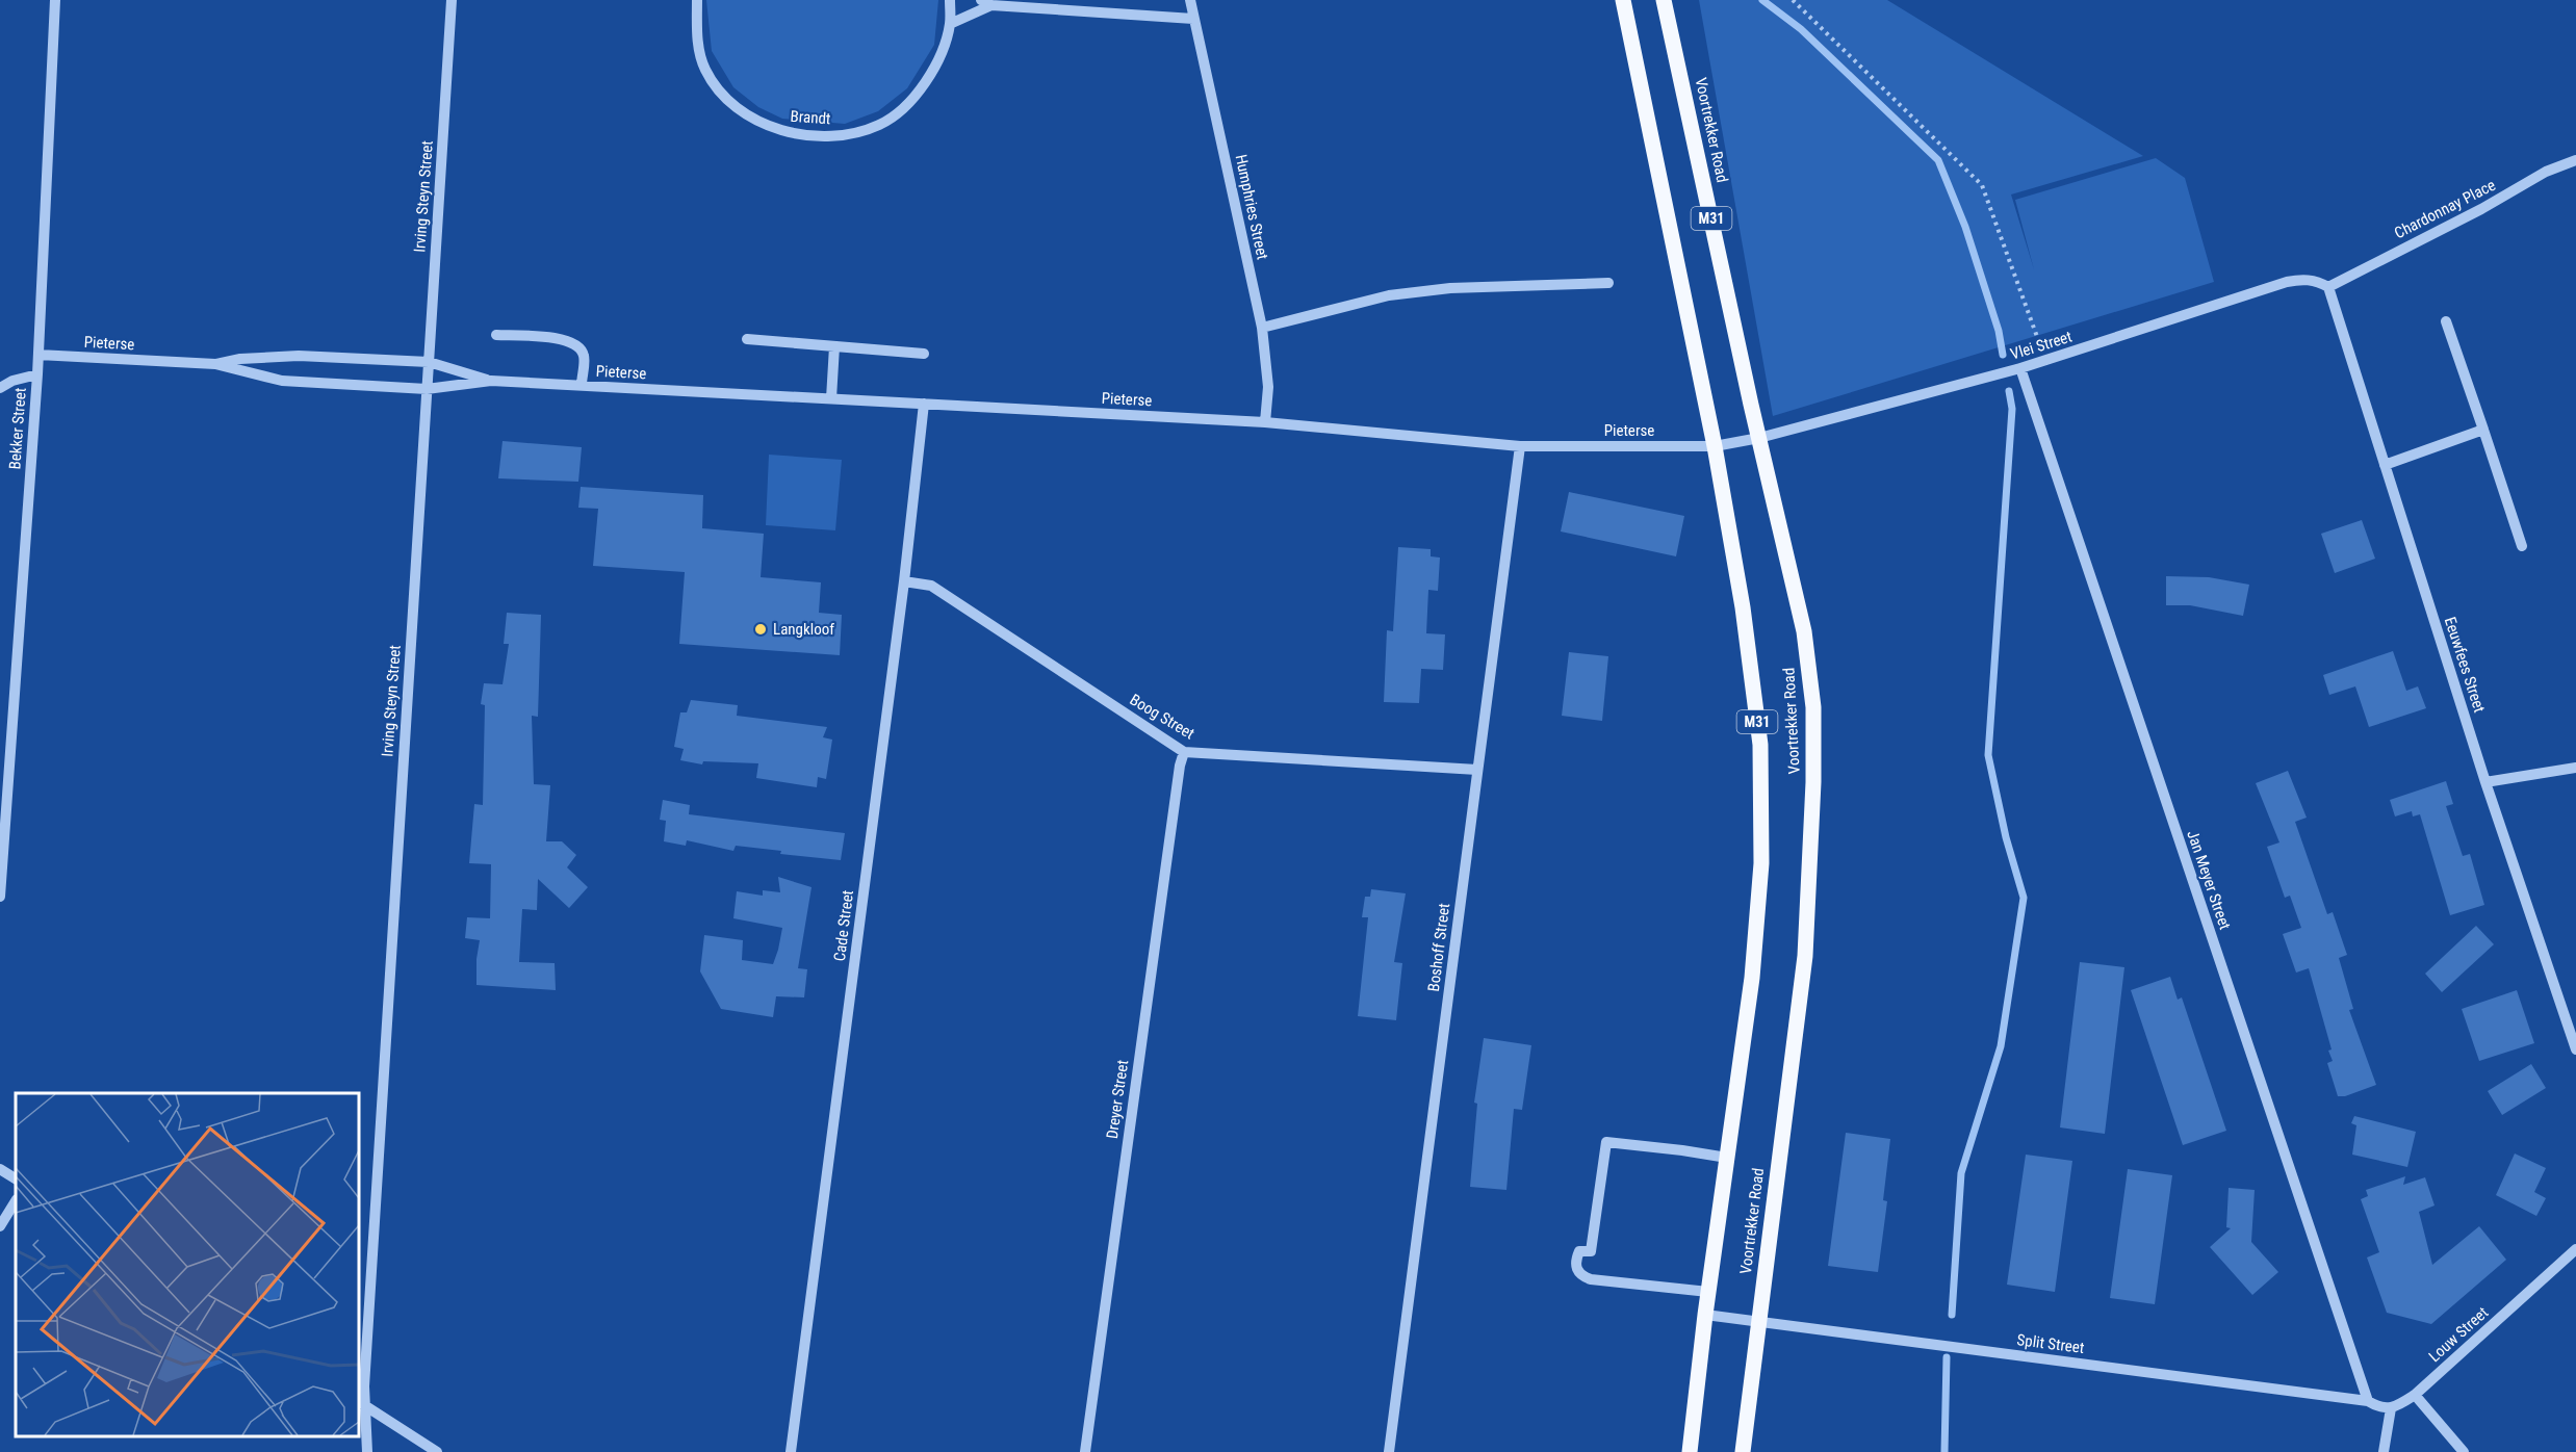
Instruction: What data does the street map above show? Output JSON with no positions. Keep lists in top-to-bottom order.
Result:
{
  "streets": {
    "main road": ["Voortrekker Road", "M31"],
    "street": [
      "Brandt",
      "Irving Steyn Street",
      "Humphries Street",
      "Chardonnay Place",
      "Pieterse",
      "Vlei Street",
      "Bekker Street",
      "Eeuwfees Street",
      "Boog Street",
      "Jan Meyer Street",
      "Cade Street",
      "Boshoff Street",
      "Dreyer Street",
      "Louw Street",
      "Split Street"
    ]
  },
  "crossings": [
    ["Voortrekker Road", "Pieterse"],
    ["Voortrekker Road", "Vlei Street"],
    ["Voortrekker Road", "Split Street"],
    ["Irving Steyn Street", "Pieterse"],
    ["Humphries Street", "Pieterse"],
    ["Chardonnay Place", "Vlei Street"],
    ["Chardonnay Place", "Eeuwfees Street"],
    ["Pieterse", "Vlei Street"],
    ["Pieterse", "Bekker Street"],
    ["Pieterse", "Cade Street"],
    ["Pieterse", "Boshoff Street"],
    ["Vlei Street", "Eeuwfees Street"],
    ["Vlei Street", "Jan Meyer Street"],
    ["Boog Street", "Cade Street"],
    ["Boog Street", "Boshoff Street"],
    ["Boog Street", "Dreyer Street"],
    ["Jan Meyer Street", "Split Street"],
    ["Louw Street", "Split Street"]
  ],
  "places": ["Langkloof"]
}
